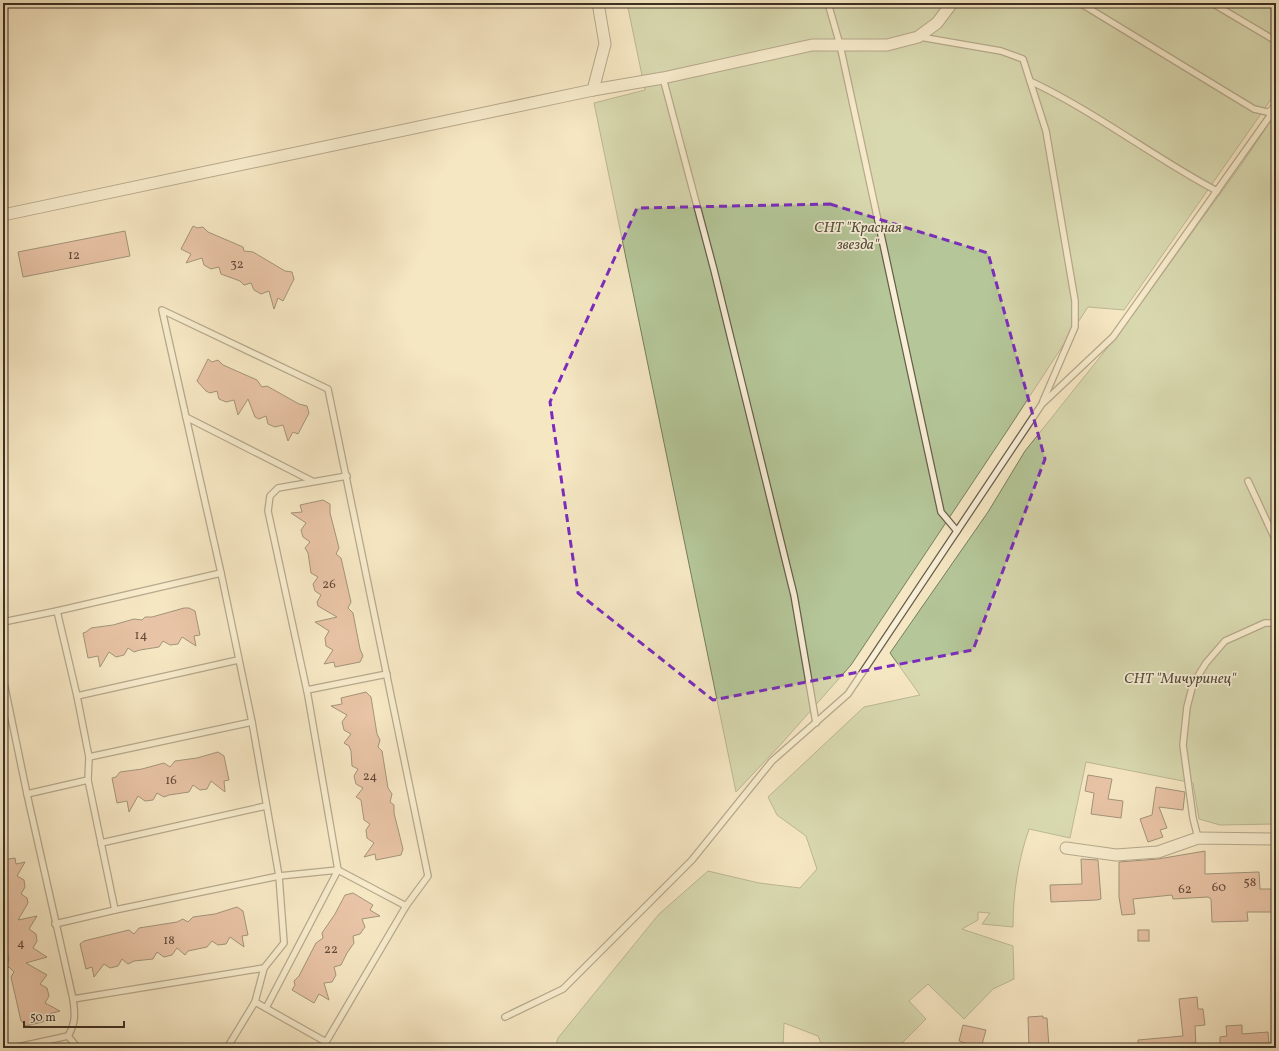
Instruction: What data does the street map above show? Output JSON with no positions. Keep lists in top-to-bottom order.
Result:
{
  "parks": ["СНТ \"Красная звезда\"", "СНТ \"Мичуринец\""],
  "house_numbers": [
    "12",
    "32",
    "26",
    "14",
    "24",
    "16",
    "58",
    "60",
    "62",
    "18",
    "4",
    "22"
  ],
  "scale_bar": "50 m"
}
